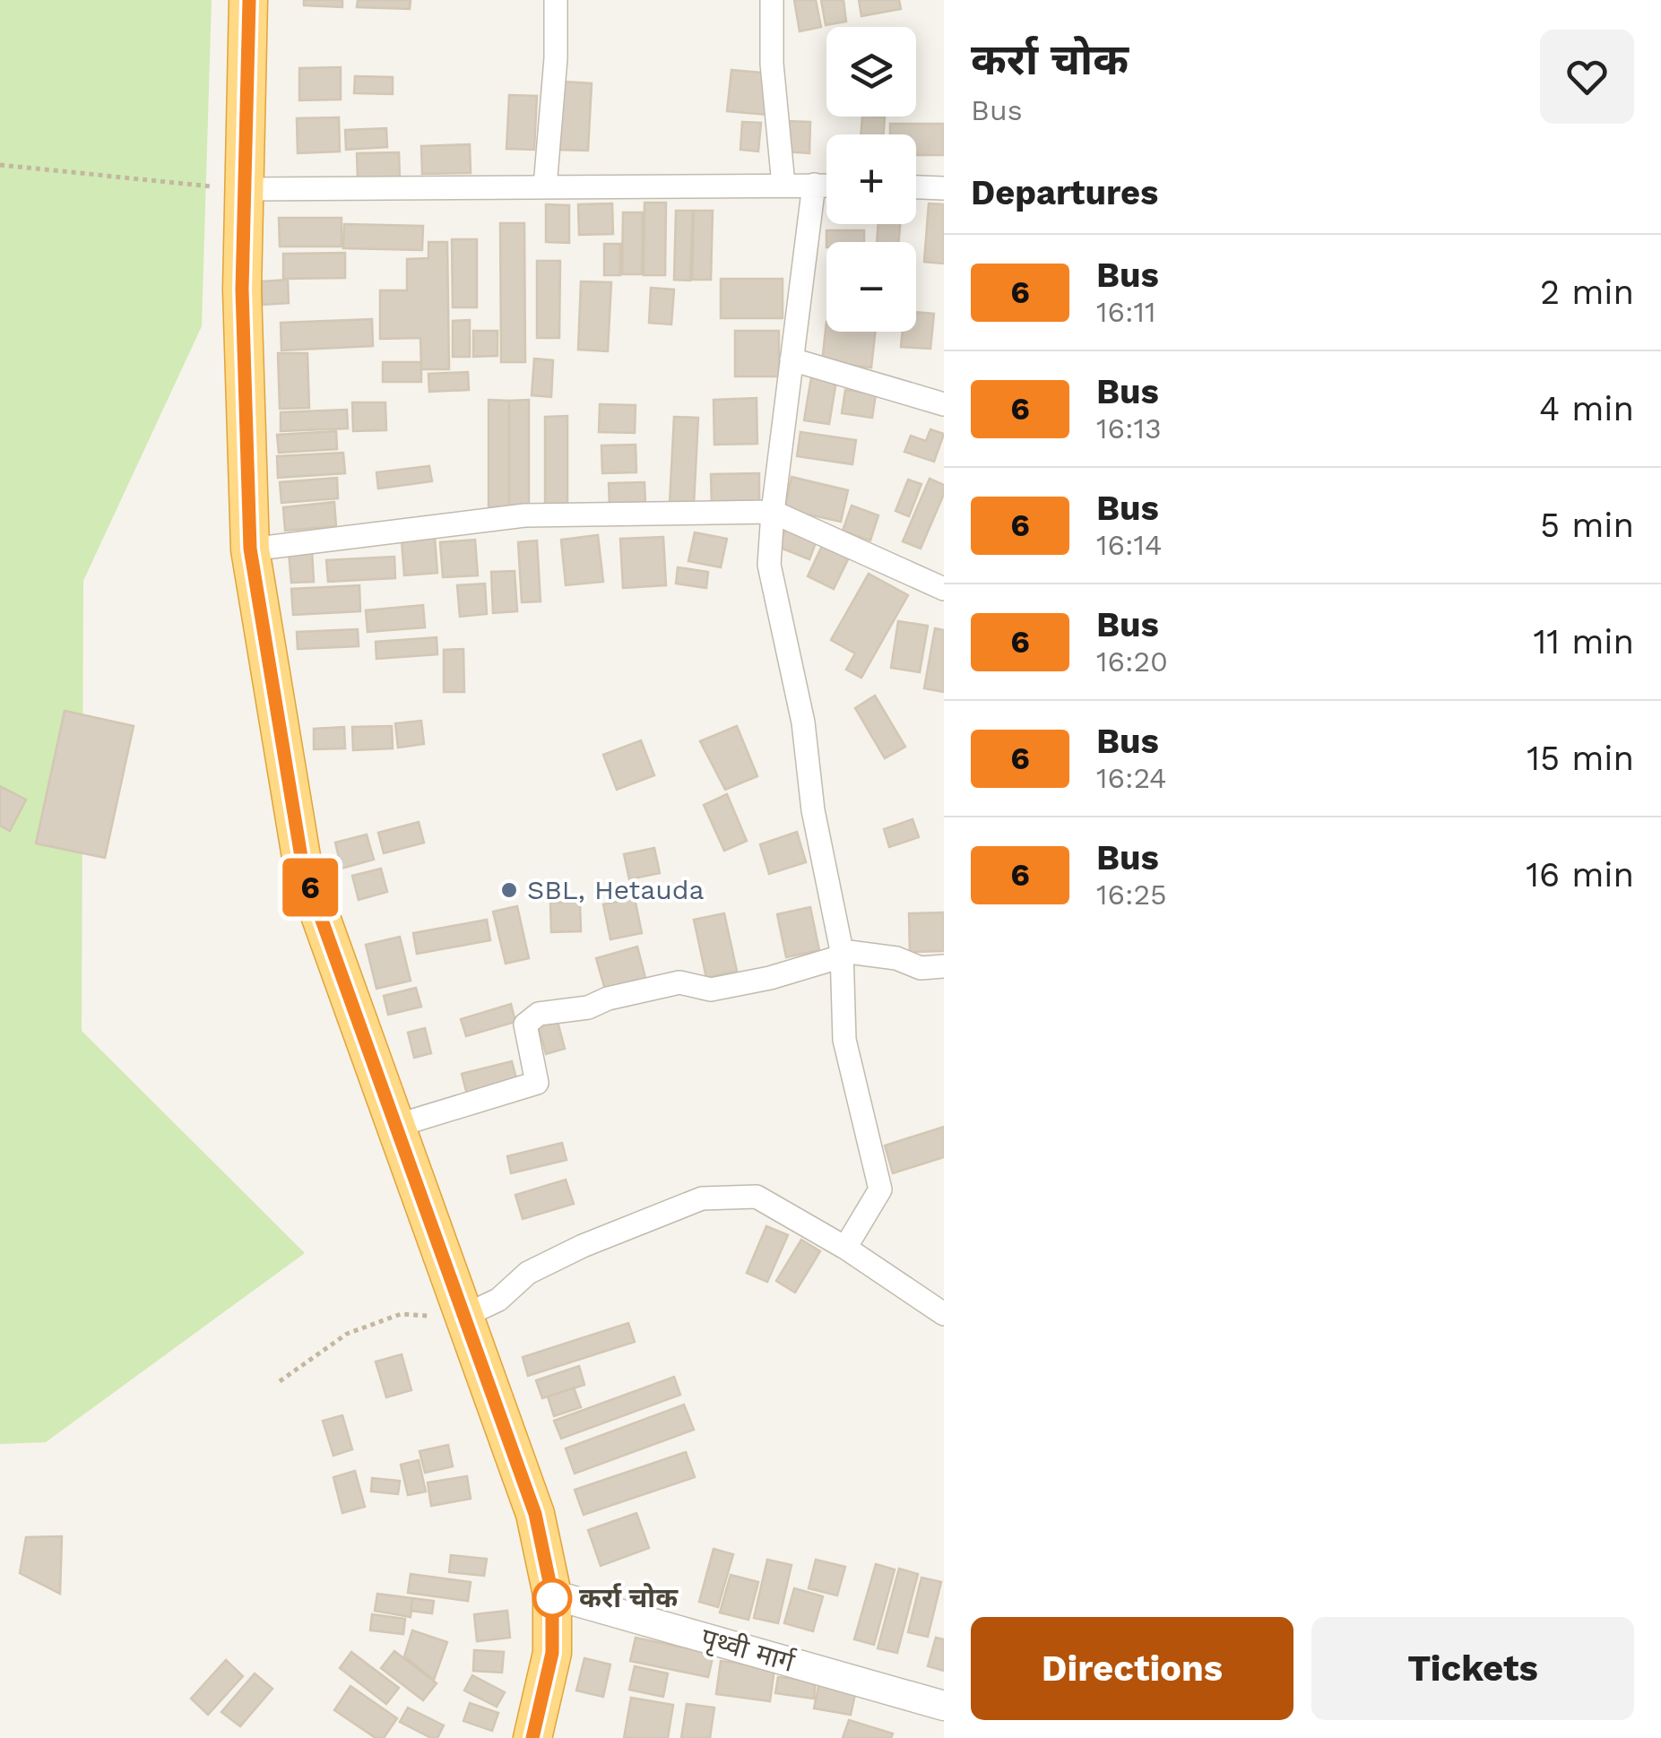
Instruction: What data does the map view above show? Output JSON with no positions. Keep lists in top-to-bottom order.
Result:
{
  "streets": {
    "street": ["पृथ्वी मार्ग"]
  },
  "places": ["SBL, Hetauda", "कर्रा चोक"],
  "lines": ["bus line 6"],
  "page": {
    "on_map": "6",
    "heading": [
      ["कर्रा चोक", "Bus"],
      "Departures"
    ],
    "map_buttons": ["+", "−"],
    "list": [
      {
        "mark": "6",
        "name": "Bus",
        "note": "16:11",
        "value": "2 min"
      },
      {
        "mark": "6",
        "name": "Bus",
        "note": "16:13",
        "value": "4 min"
      },
      {
        "mark": "6",
        "name": "Bus",
        "note": "16:14",
        "value": "5 min"
      },
      {
        "mark": "6",
        "name": "Bus",
        "note": "16:20",
        "value": "11 min"
      },
      {
        "mark": "6",
        "name": "Bus",
        "note": "16:24",
        "value": "15 min"
      },
      {
        "mark": "6",
        "name": "Bus",
        "note": "16:25",
        "value": "16 min"
      }
    ],
    "buttons": ["Directions", "Tickets"]
  }
}
